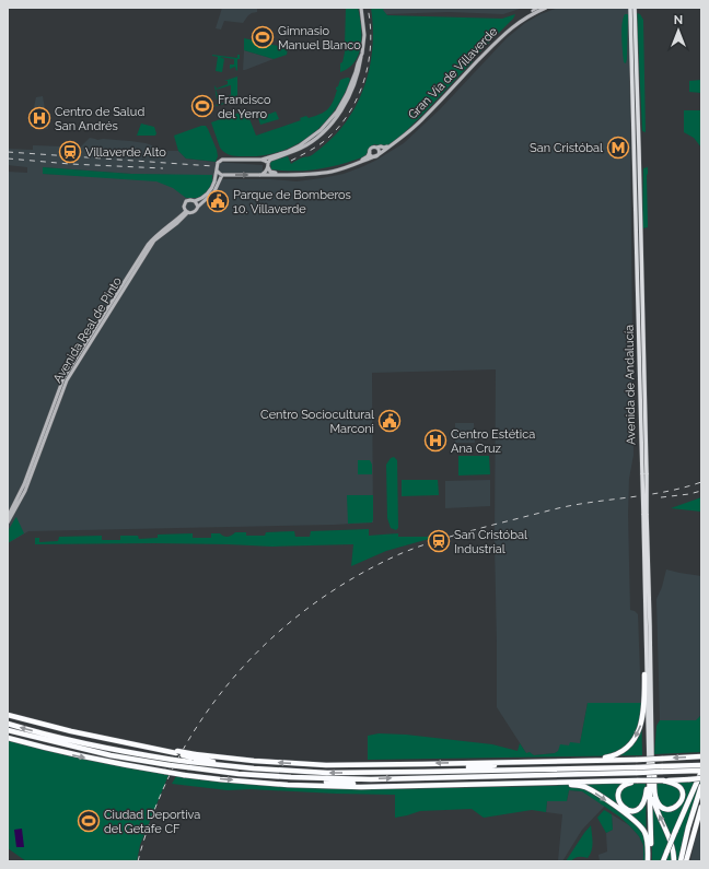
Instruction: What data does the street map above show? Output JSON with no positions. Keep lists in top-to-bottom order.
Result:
{
  "streets": {
    "main road": ["Gran Vía de Villaverde", "Avenida Real de Pinto", "Avenida de Andalucía"]
  },
  "places": {
    "sports": ["Gimnasio Manuel Blanco", "Francisco del Yerro", "Ciudad Deportiva del Getafe CF"],
    "hospital": ["Centro de Salud San Andrés", "Centro Estética Ana Cruz"],
    "metro station": ["San Cristóbal"],
    "station": ["Villaverde Alto", "San Cristóbal Industrial"],
    "public building": ["Parque de Bomberos 10. Villaverde", "Centro Sociocultural Marconi"]
  },
  "north": "top"
}
